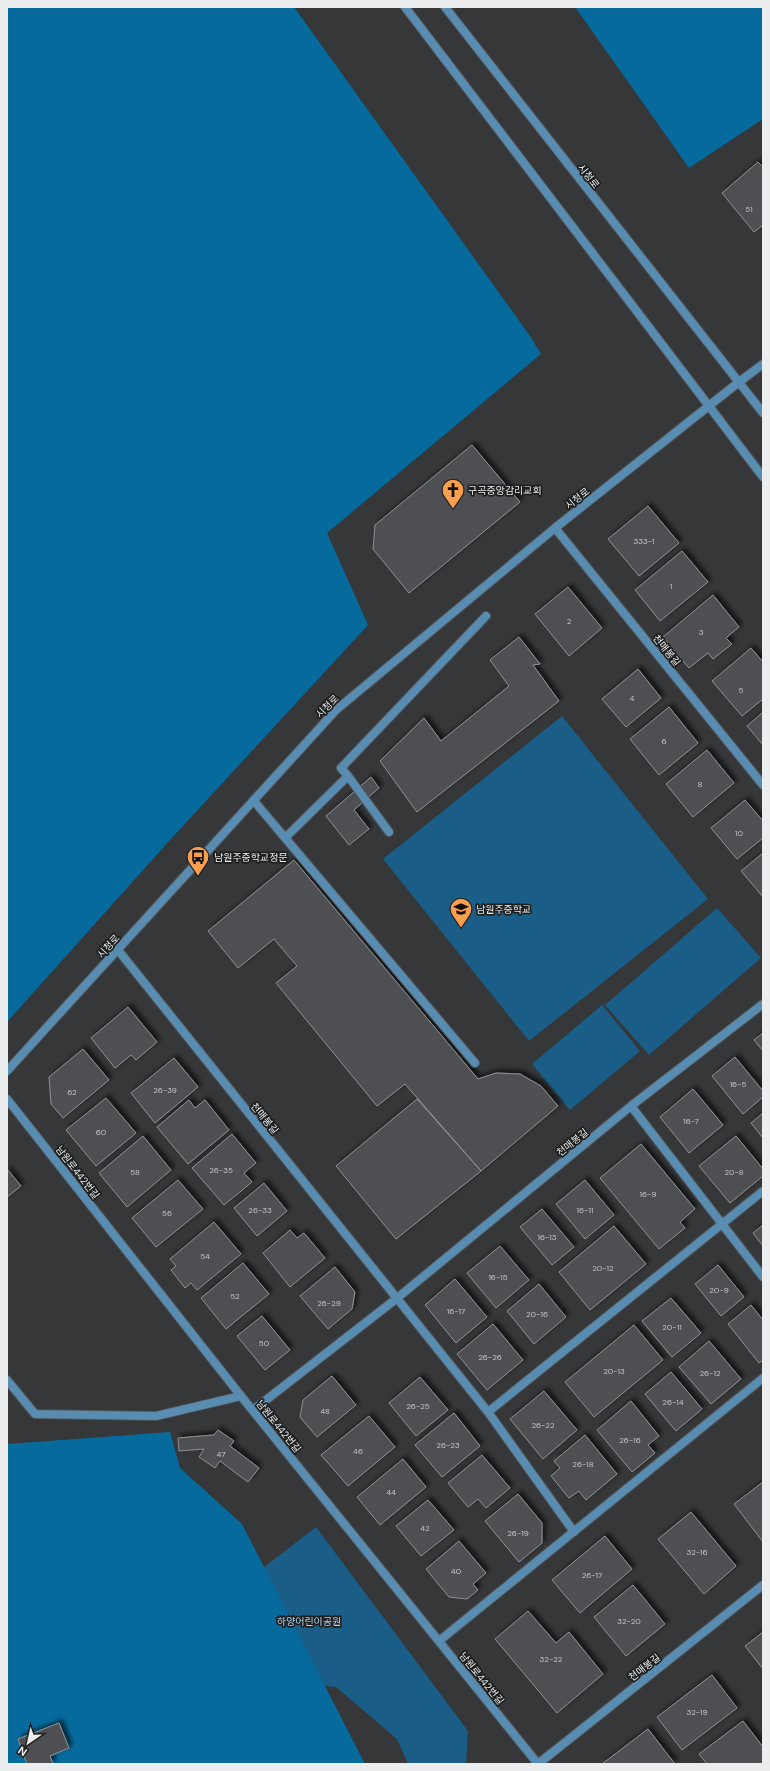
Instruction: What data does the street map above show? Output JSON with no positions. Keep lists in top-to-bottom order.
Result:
{
  "streets": {
    "street": ["시청로", "천매봉길", "남원로442번길"]
  },
  "crossings": [
    ["시청로", "천매봉길"],
    ["천매봉길", "남원로442번길"]
  ],
  "parks": ["하양어린이공원"],
  "places": {
    "church": ["구곡중앙감리교회"],
    "bus stop": ["남원주중학교정문"],
    "school or university": ["남원주중학교"]
  },
  "house_numbers": [
    "51",
    "333-1",
    "1",
    "2",
    "3",
    "5",
    "4",
    "6",
    "8",
    "10",
    "16-5",
    "26-39",
    "62",
    "16-7",
    "60",
    "26-35",
    "58",
    "20-8",
    "16-9",
    "26-33",
    "16-11",
    "56",
    "16-13",
    "54",
    "20-12",
    "16-15",
    "20-9",
    "52",
    "26-29",
    "16-17",
    "20-16",
    "20-11",
    "50",
    "26-26",
    "20-13",
    "26-12",
    "26-14",
    "26-25",
    "48",
    "26-22",
    "26-16",
    "26-23",
    "46",
    "47",
    "26-18",
    "44",
    "42",
    "26-19",
    "32-16",
    "40",
    "26-17",
    "32-20",
    "32-22",
    "32-19"
  ],
  "north": "bottom left"
}
